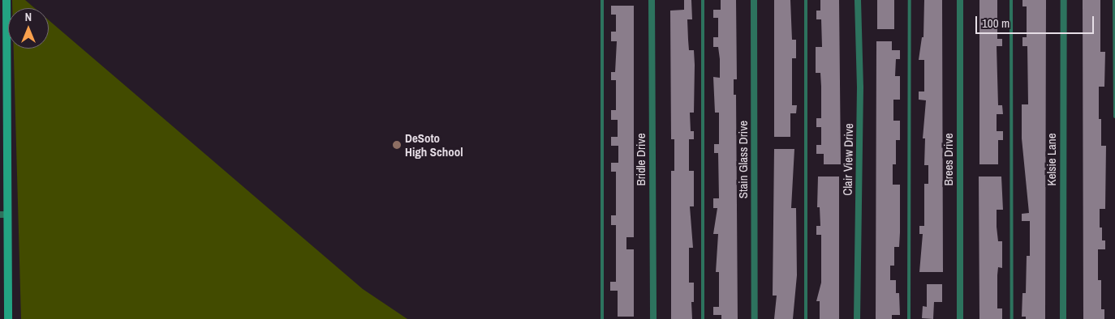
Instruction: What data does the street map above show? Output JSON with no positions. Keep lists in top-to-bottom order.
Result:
{
  "streets": {
    "street": [
      "Bridle Drive",
      "Stain Glass Drive",
      "Clair View Drive",
      "Brees Drive",
      "Kelsie Lane"
    ]
  },
  "places": ["DeSoto High School"],
  "scale_bar": "100 m",
  "north": "top"
}
